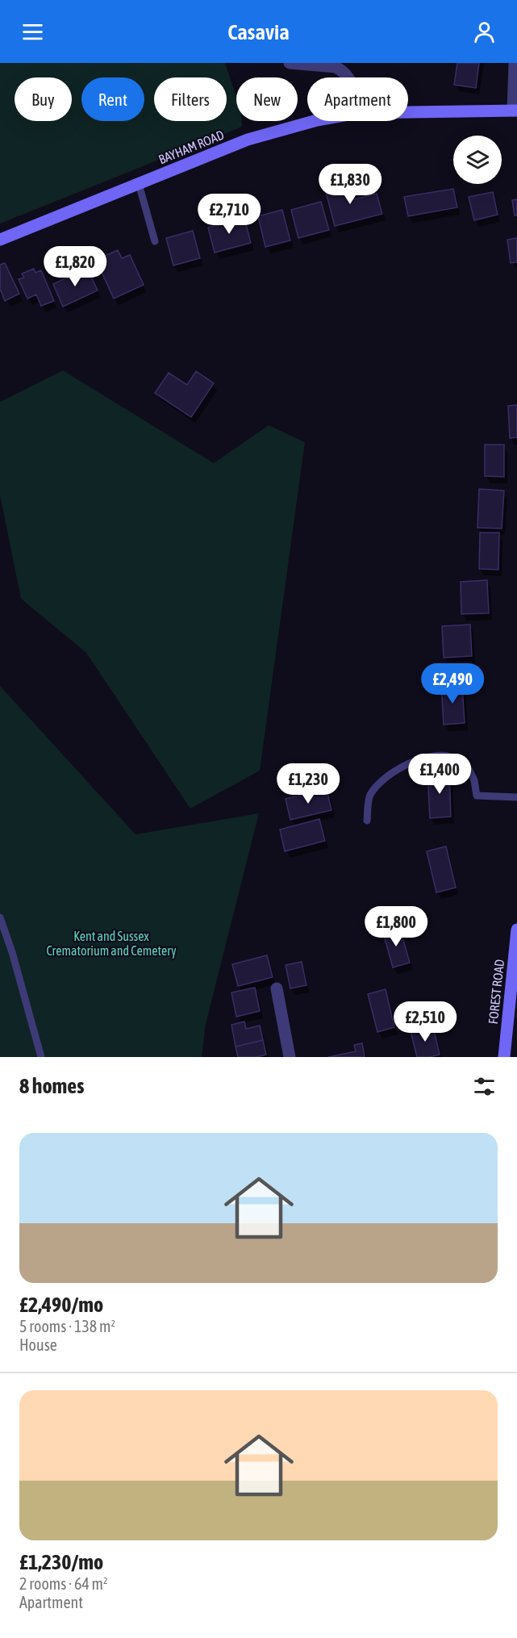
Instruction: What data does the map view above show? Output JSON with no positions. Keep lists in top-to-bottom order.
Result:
{
  "streets": {
    "main road": ["BAYHAM ROAD", "FOREST ROAD"]
  },
  "parks": ["Kent and Sussex Crematorium and Cemetery"],
  "page": {
    "header": "Casavia",
    "chip": [
      "Buy",
      "Rent",
      "Filters",
      "New",
      "Apartment"
    ],
    "price": [
      "£1,830",
      "£2,710",
      "£1,820",
      "£2,490",
      "£1,400",
      "£1,230",
      "£1,800",
      "£2,510"
    ],
    "heading": "8 homes",
    "list": [
      {
        "name": "£2,490/mo",
        "note": "5 rooms · 138 m² · House"
      },
      {
        "name": "£1,230/mo",
        "note": "2 rooms · 64 m² · Apartment"
      }
    ]
  }
}
